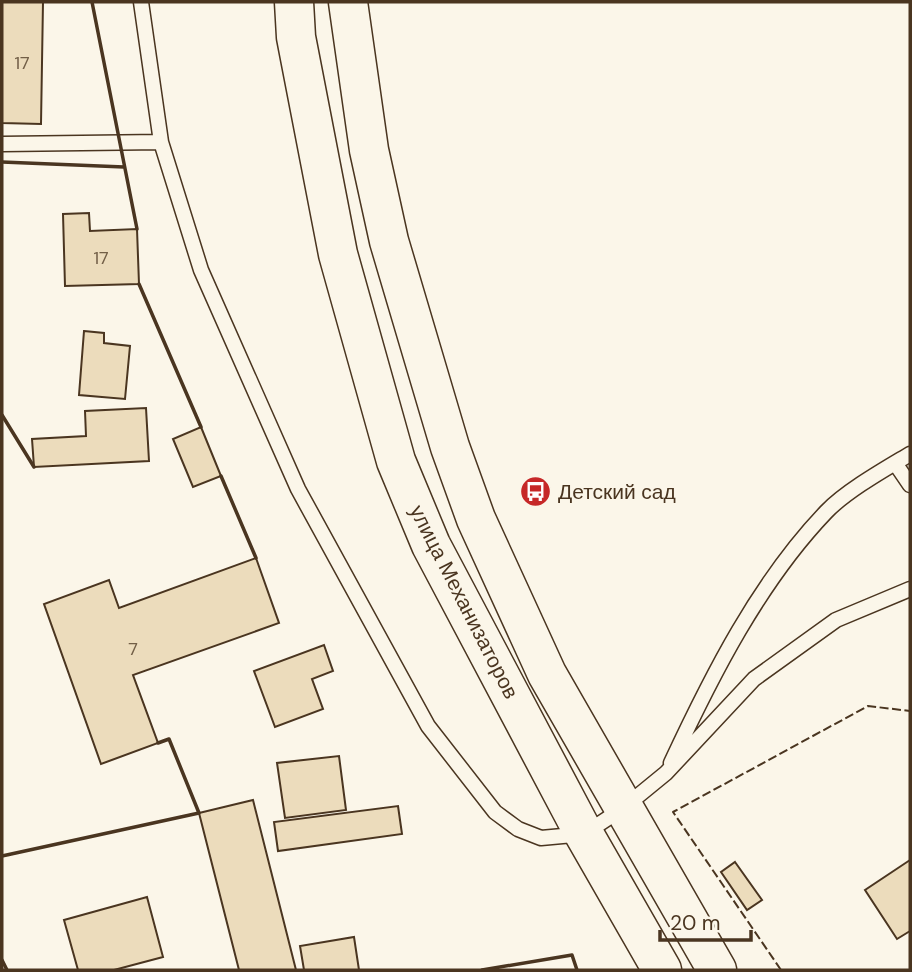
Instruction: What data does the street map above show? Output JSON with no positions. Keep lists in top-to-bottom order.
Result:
{
  "streets": {
    "main road": ["улица Механизаторов"]
  },
  "places": {
    "bus stop": ["Детский сад"]
  },
  "house_numbers": ["17", "17", "7"],
  "scale_bar": "20 m"
}
